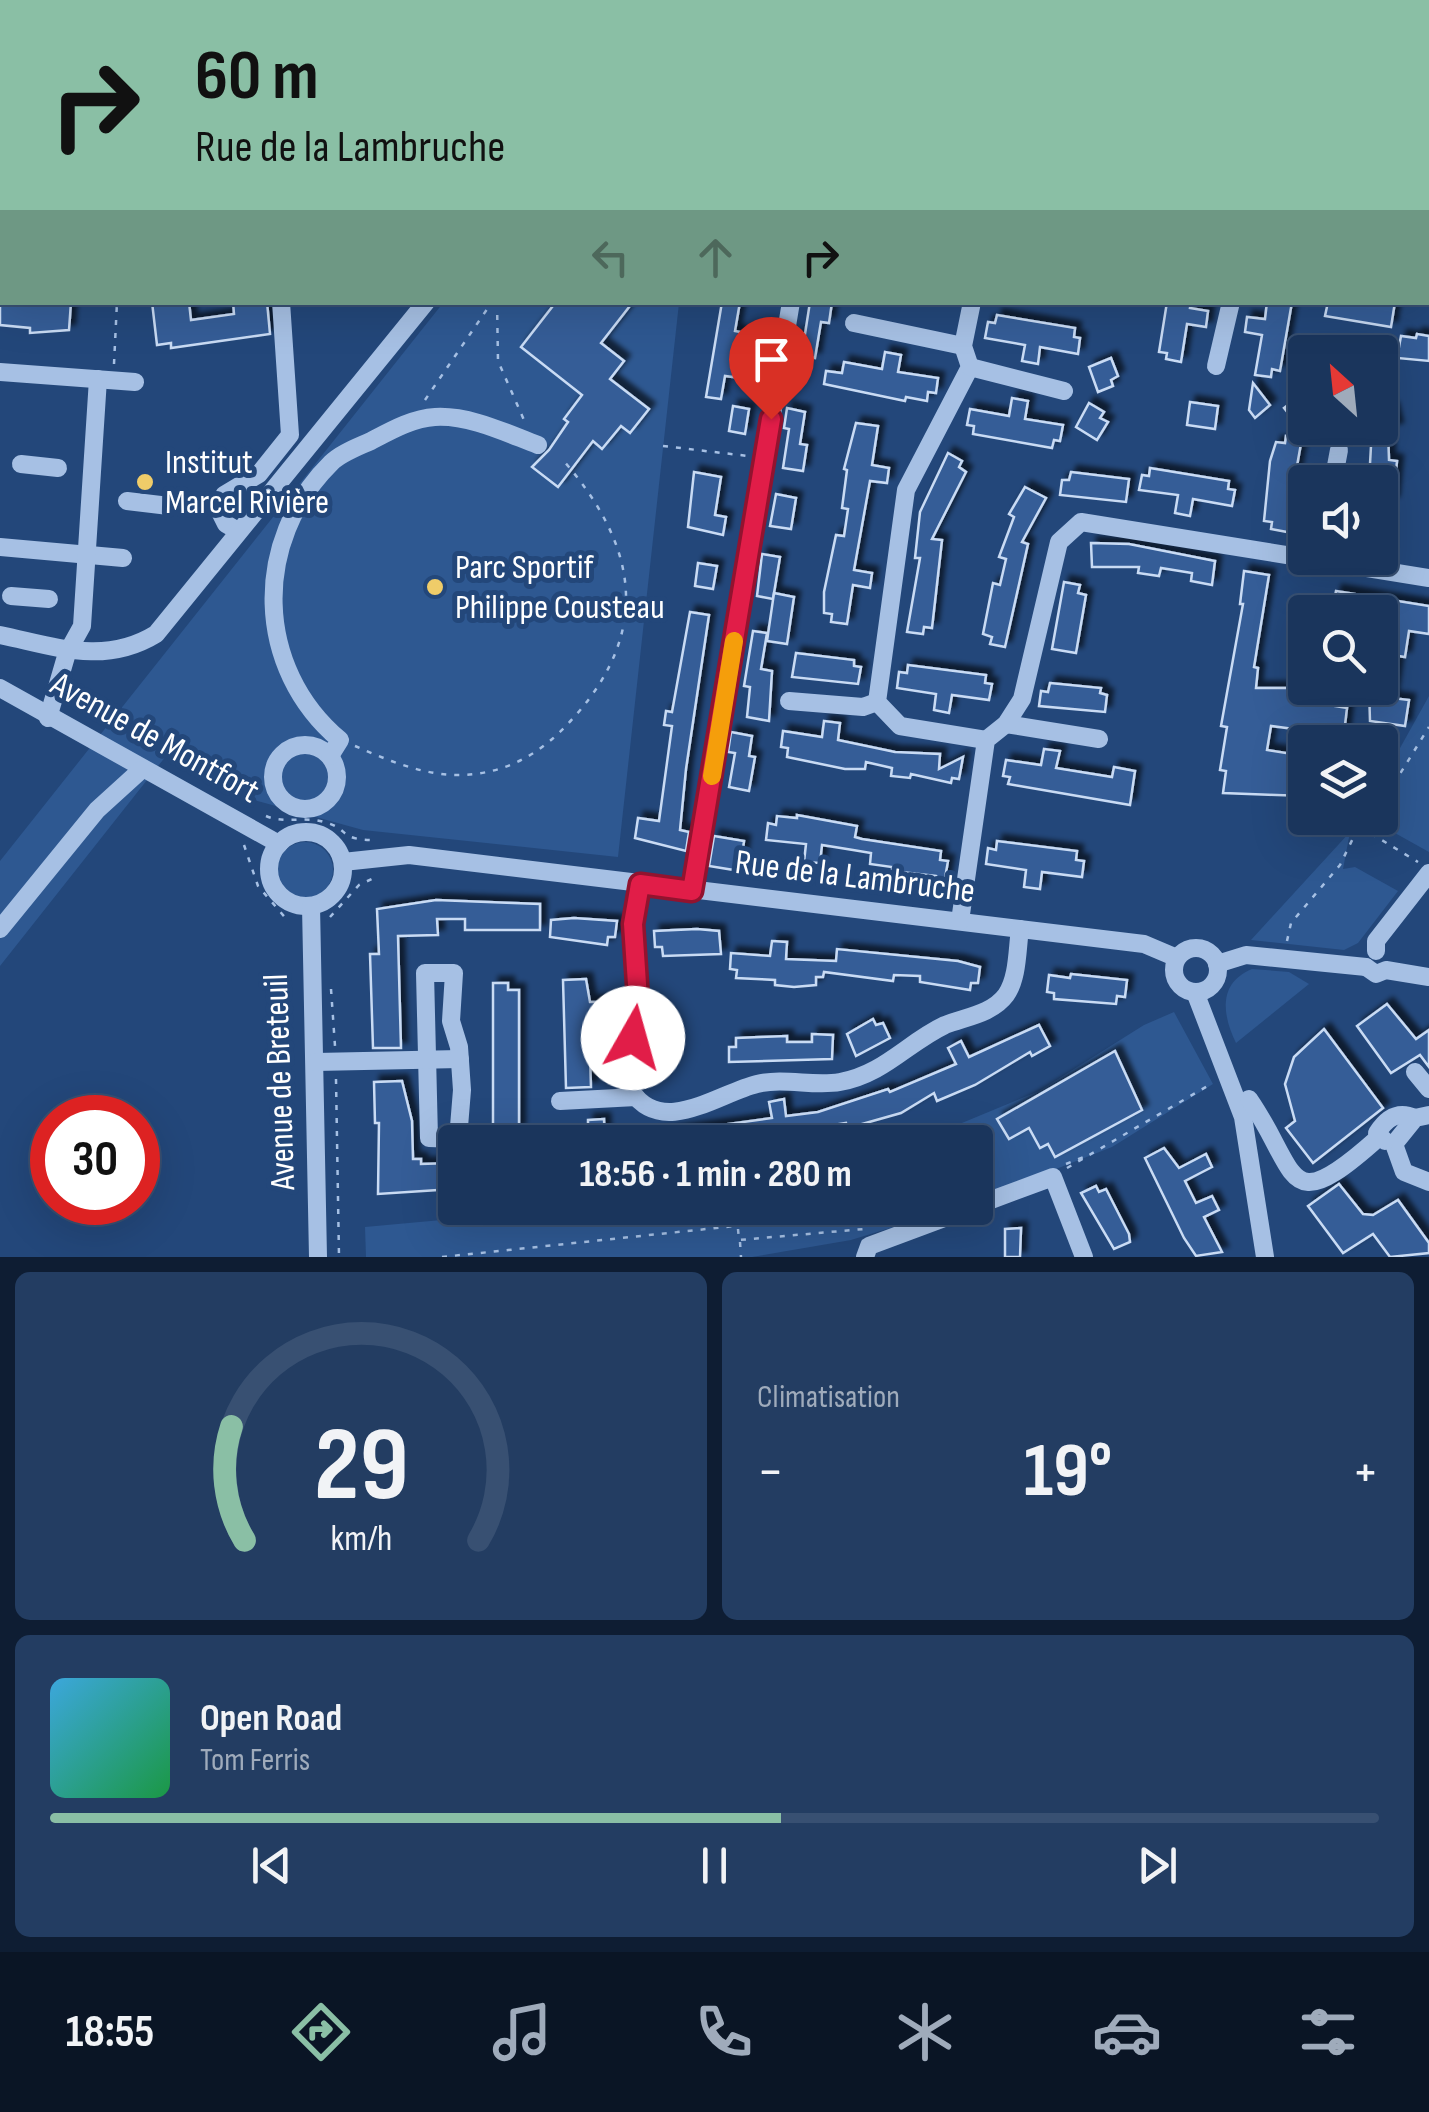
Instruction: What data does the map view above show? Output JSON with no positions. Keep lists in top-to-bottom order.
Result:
{
  "streets": {
    "street": ["Avenue de Montfort", "Rue de la Lambruche", "Avenue de Breteuil"]
  },
  "crossings": [
    ["Avenue de Montfort", "Rue de la Lambruche"],
    ["Avenue de Montfort", "Avenue de Breteuil"],
    ["Rue de la Lambruche", "Avenue de Breteuil"]
  ],
  "places": ["Institut Marcel Rivière", "Parc Sportif Philippe Cousteau"],
  "north": "top left",
  "page": {
    "turn": ["60 m", "Rue de la Lambruche"],
    "limit": "30",
    "trip": "18:56 · 1 min · 280 m",
    "tile": "Climatisation",
    "heat": ["−", "19°", "+"],
    "song": ["Open Road", "Tom Ferris"],
    "tabs": "18:55",
    "gauge": ["29", "km/h"]
  }
}
